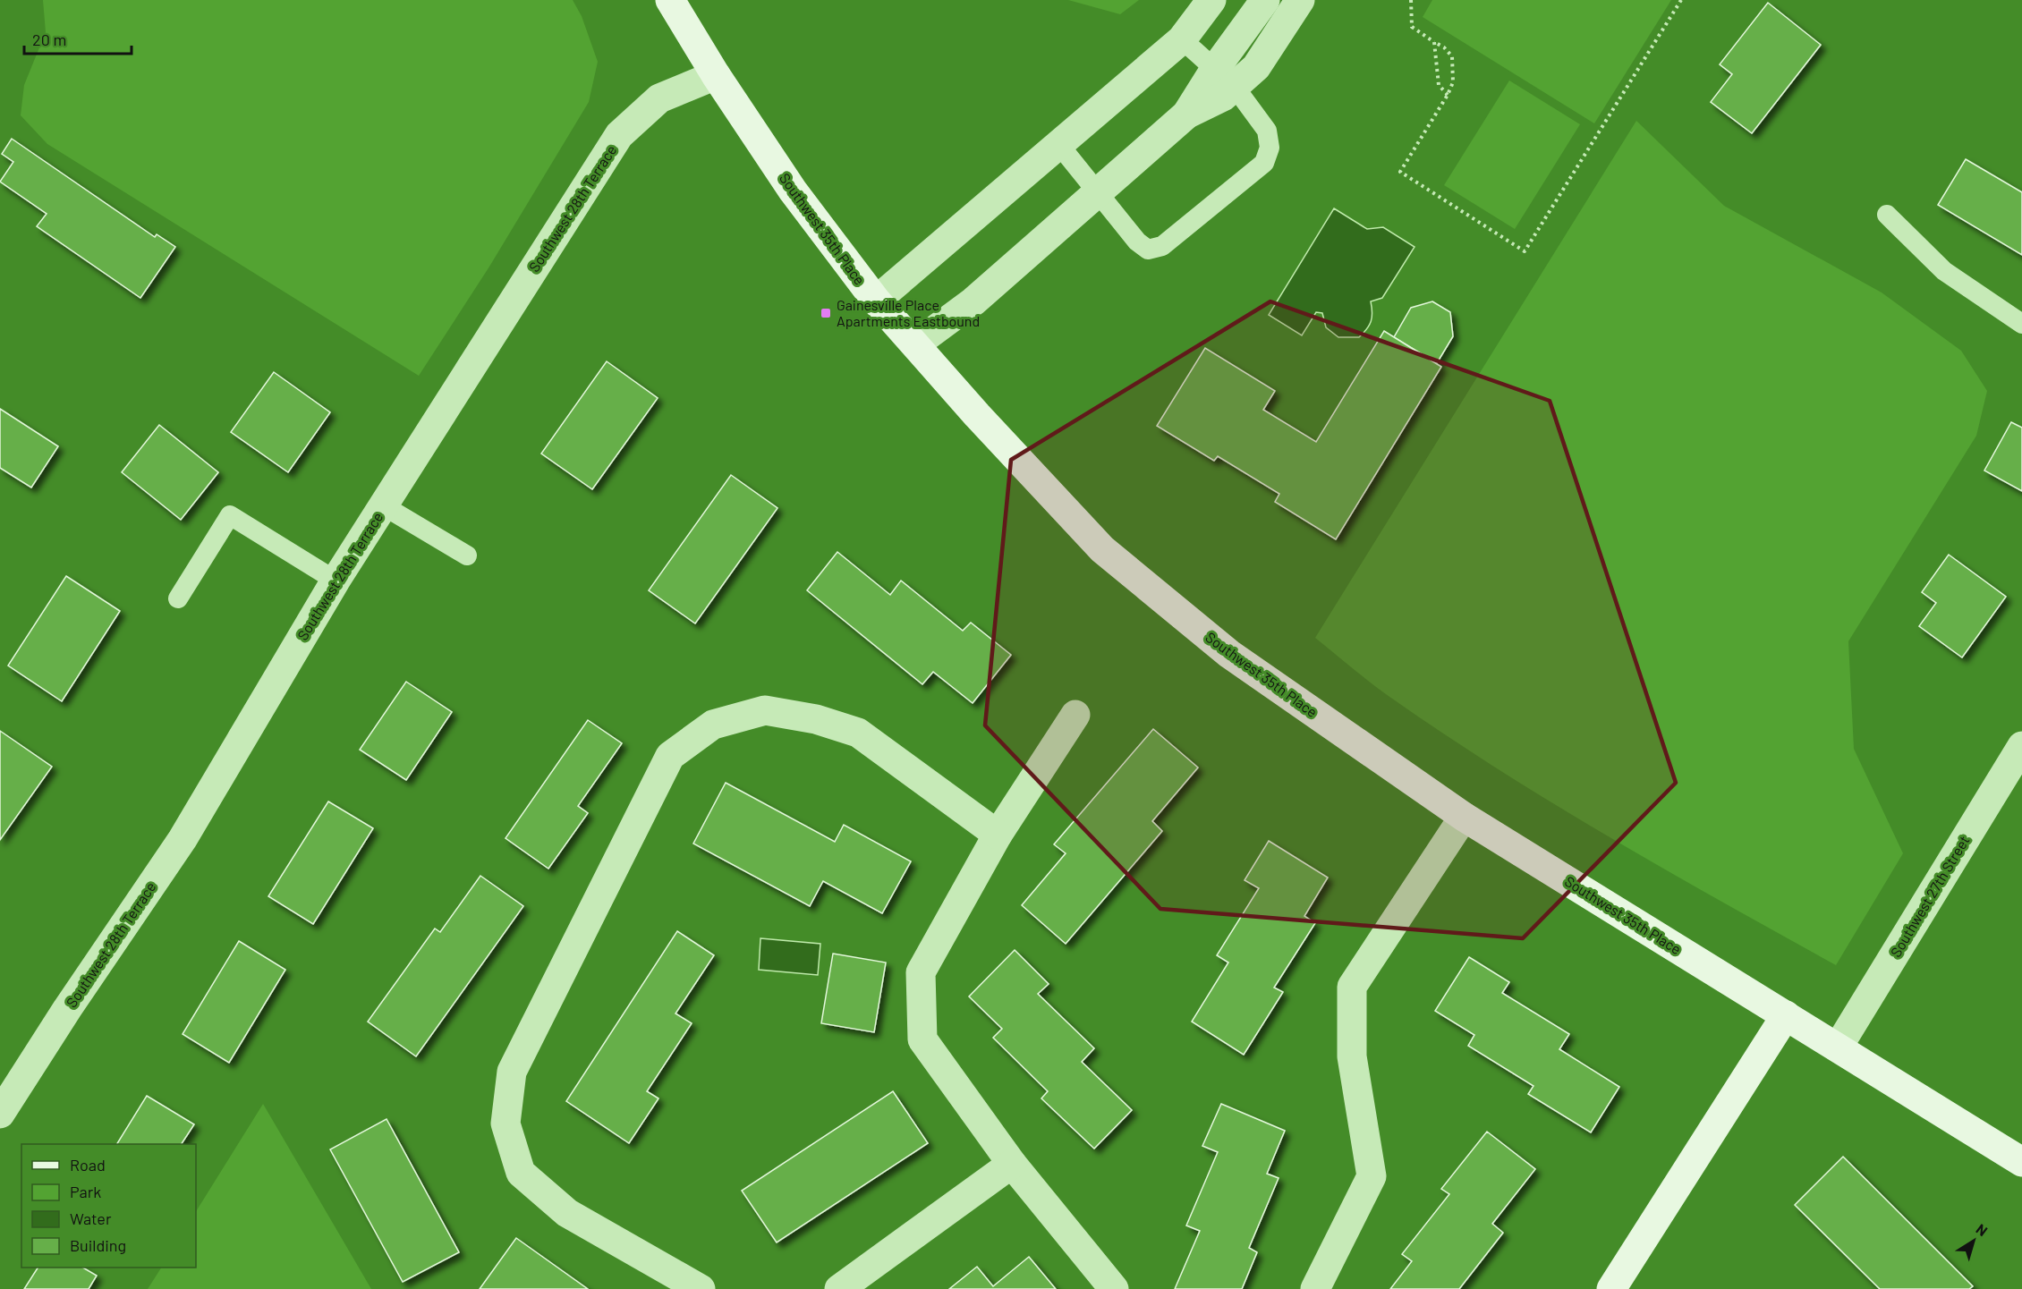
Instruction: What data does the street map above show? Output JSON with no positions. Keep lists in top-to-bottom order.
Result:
{
  "streets": {
    "street": ["Southwest 28th Terrace", "Southwest 35th Place", "Southwest 27th Street"]
  },
  "crossings": [
    ["Southwest 28th Terrace", "Southwest 35th Place"],
    ["Southwest 35th Place", "Southwest 27th Street"]
  ],
  "places": {
    "transit": ["Gainesville Place Apartments Eastbound"]
  },
  "legend": [
    "Road",
    "Park",
    "Water",
    "Building"
  ],
  "scale_bar": "20 m",
  "north": "top right"
}
